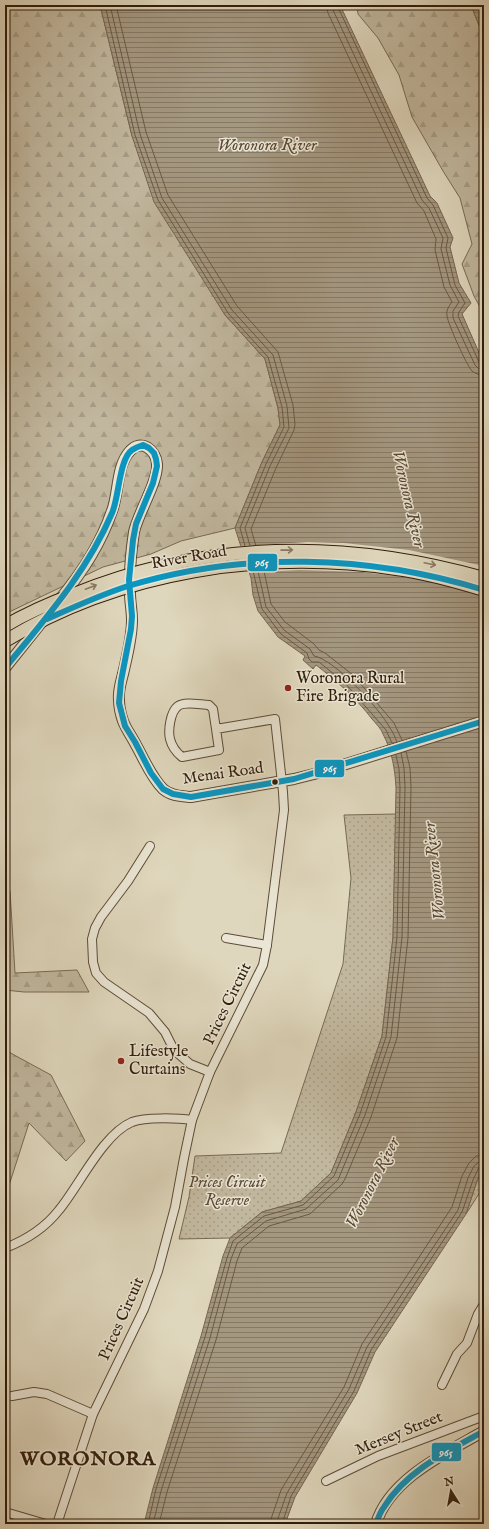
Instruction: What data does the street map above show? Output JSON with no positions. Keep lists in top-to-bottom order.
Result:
{
  "streets": {
    "main road": ["River Road"],
    "street": ["Menai Road", "Prices Circuit", "Mersey Street"]
  },
  "crossings": [
    ["Menai Road", "Prices Circuit"]
  ],
  "districts": ["WORONORA"],
  "water": ["Woronora River"],
  "parks": ["Prices Circuit Reserve"],
  "places": ["Woronora Rural Fire Brigade", "Lifestyle Curtains"],
  "lines": ["transit line 965"],
  "north": "top"
}
